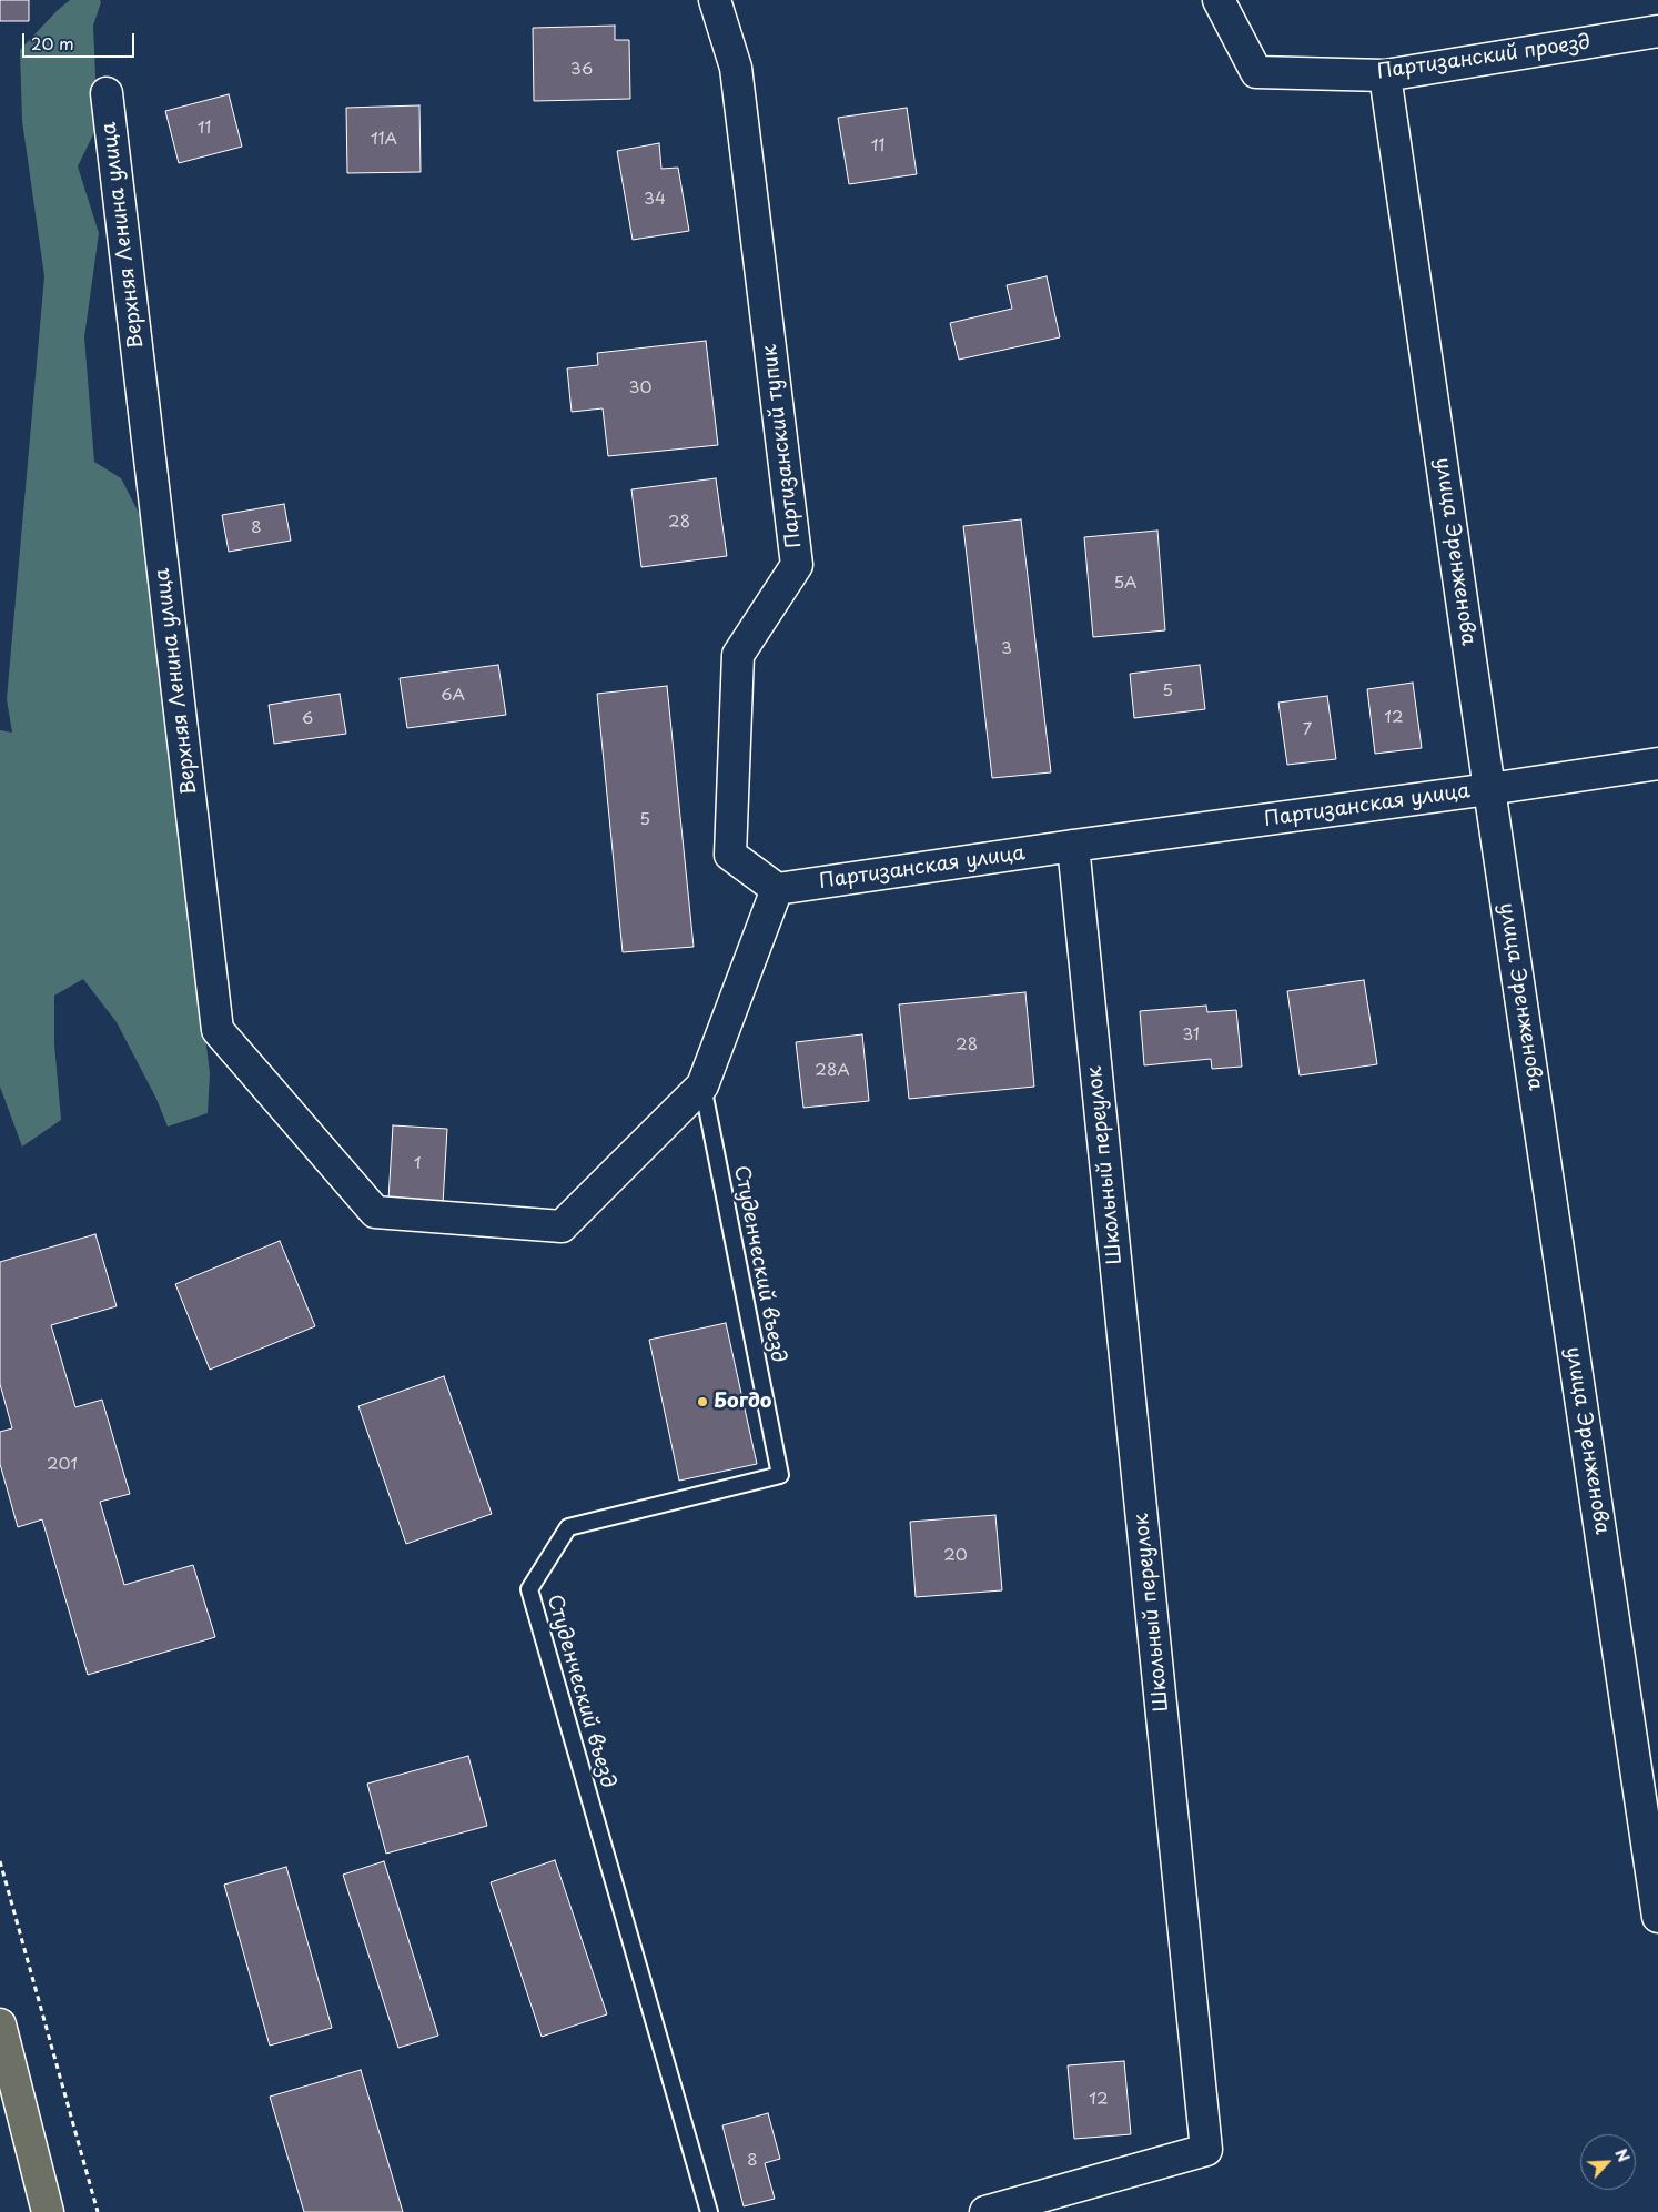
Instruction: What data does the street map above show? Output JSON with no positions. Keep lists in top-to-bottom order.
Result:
{
  "streets": {
    "street": [
      "Партизанский проезд",
      "Верхняя Ленина улица",
      "Партизанский тупик",
      "улица Эренженова",
      "Партизанская улица",
      "Школьный переулок"
    ],
    "lane": ["Студенческий въезд"]
  },
  "crossings": [
    ["Партизанский проезд", "улица Эренженова"],
    ["Верхняя Ленина улица", "Студенческий въезд"],
    ["Партизанский тупик", "Партизанская улица"],
    ["улица Эренженова", "Партизанская улица"],
    ["Партизанская улица", "Школьный переулок"]
  ],
  "places": ["Богдо"],
  "house_numbers": [
    "36",
    "11",
    "11А",
    "11",
    "34",
    "30",
    "28",
    "8",
    "5А",
    "3",
    "5",
    "6А",
    "12",
    "6",
    "7",
    "5",
    "31",
    "28",
    "28А",
    "1",
    "201",
    "20",
    "12",
    "8"
  ],
  "scale_bar": "20 m",
  "north": "top right"
}
